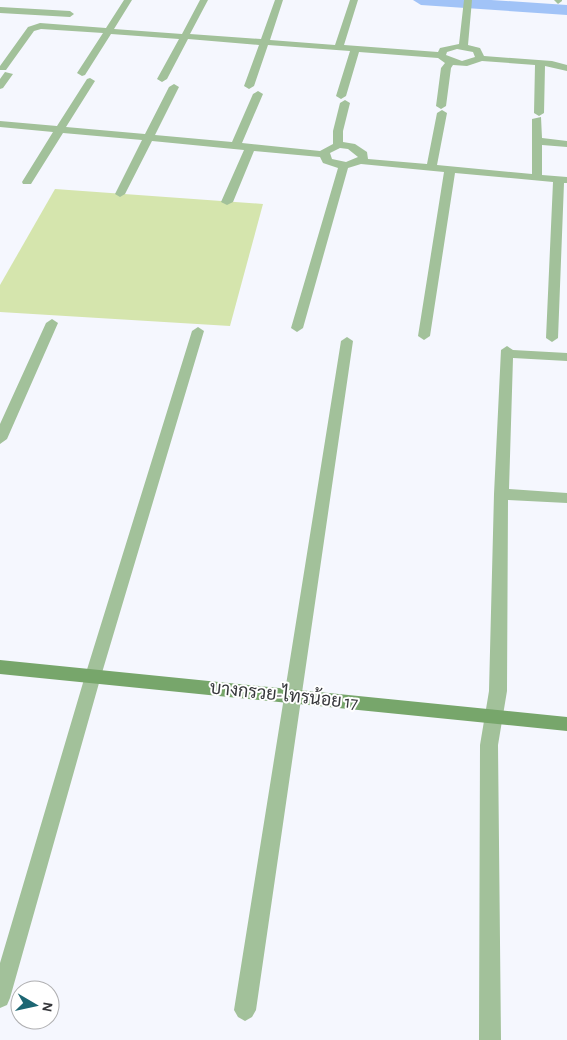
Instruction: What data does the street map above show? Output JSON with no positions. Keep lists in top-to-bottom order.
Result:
{
  "streets": {
    "street": ["บางกรวย-ไทรน้อย 17"]
  },
  "north": "right"
}
